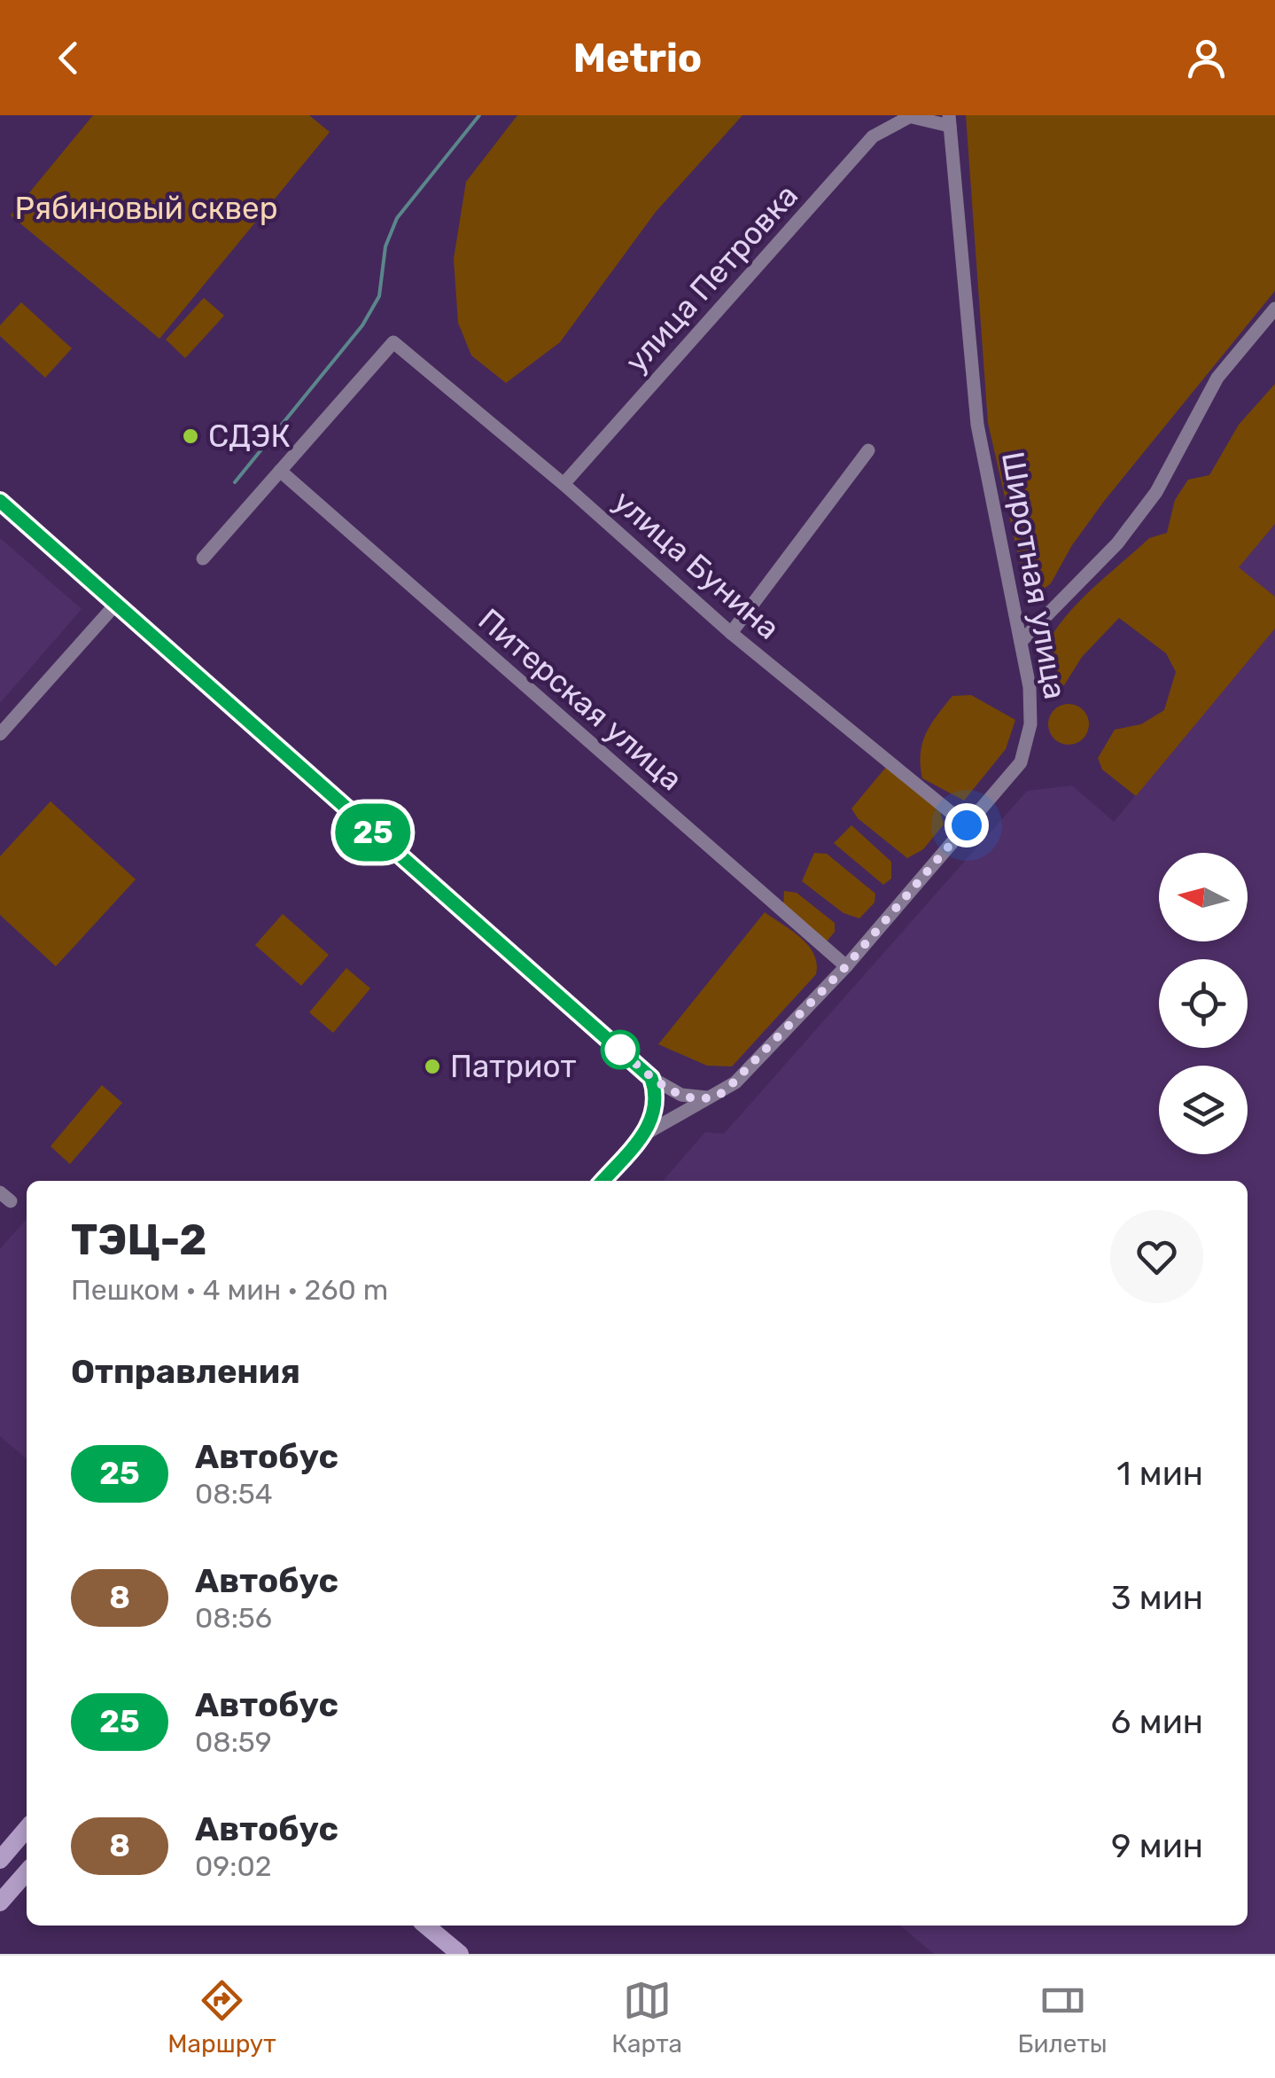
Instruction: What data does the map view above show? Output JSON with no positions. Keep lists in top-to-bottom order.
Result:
{
  "streets": {
    "street": [
      "улица Петровка",
      "улица Бунина",
      "Широтная улица",
      "Питерская улица"
    ]
  },
  "crossings": [
    ["улица Петровка", "улица Бунина"],
    ["улица Бунина", "Широтная улица"],
    ["улица Бунина", "Питерская улица"],
    ["Широтная улица", "Питерская улица"]
  ],
  "parks": ["Рябиновый сквер"],
  "places": ["СДЭК", "Патриот"],
  "lines": ["bus line 25"],
  "north": "left",
  "page": {
    "header": "Metrio",
    "on_map": "25",
    "heading": [
      ["ТЭЦ-2", "Пешком · 4 мин · 260 m"],
      "Отправления"
    ],
    "list": [
      {
        "mark": "25",
        "name": "Автобус",
        "note": "08:54",
        "value": "1 мин"
      },
      {
        "mark": "8",
        "name": "Автобус",
        "note": "08:56",
        "value": "3 мин"
      },
      {
        "mark": "25",
        "name": "Автобус",
        "note": "08:59",
        "value": "6 мин"
      },
      {
        "mark": "8",
        "name": "Автобус",
        "note": "09:02",
        "value": "9 мин"
      }
    ],
    "tabs": ["Маршрут", "Карта", "Билеты"]
  }
}
